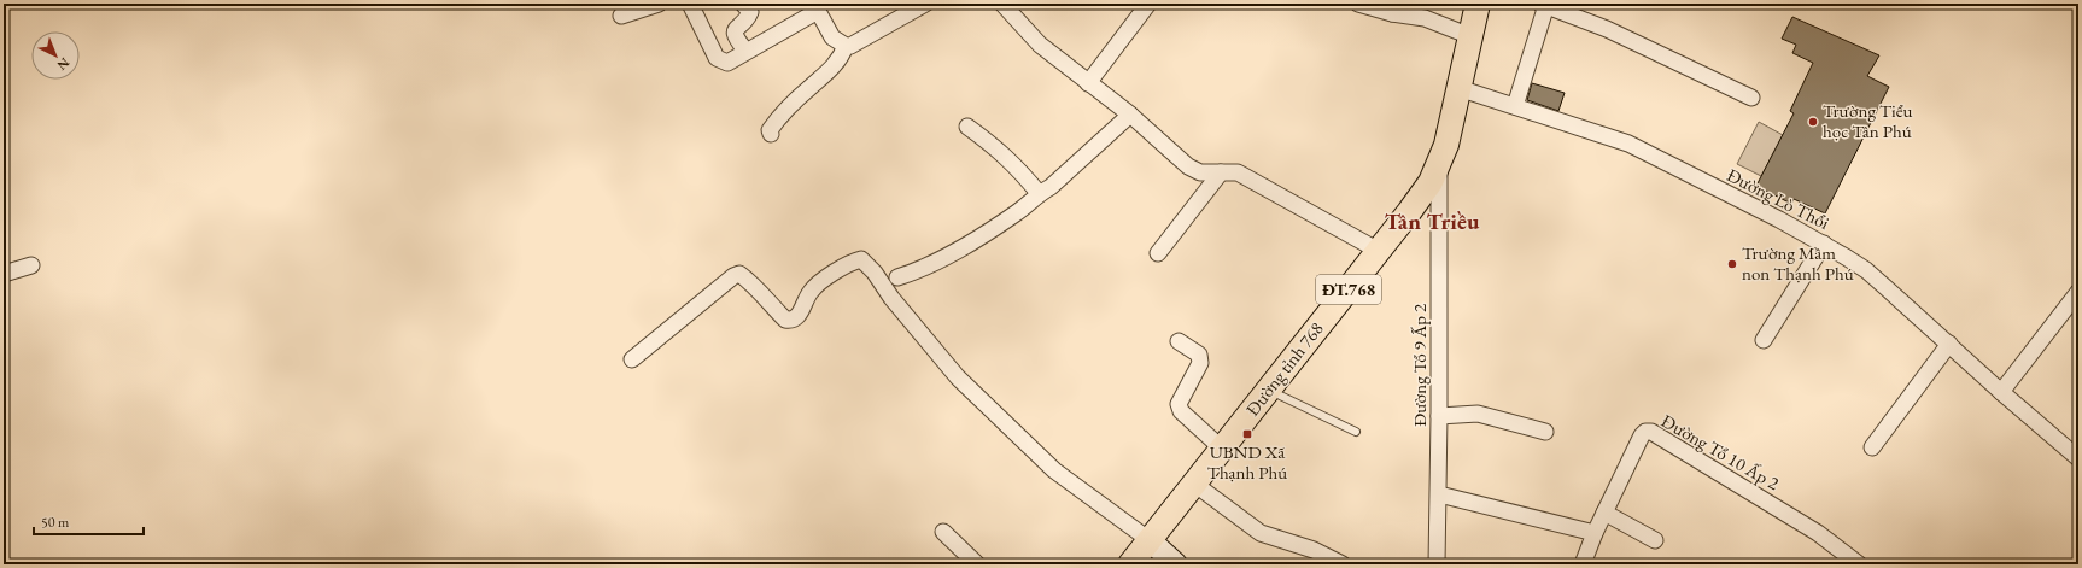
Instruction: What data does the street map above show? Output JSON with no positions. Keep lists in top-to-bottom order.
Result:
{
  "streets": {
    "main road": ["ĐT.768", "Đường tỉnh 768"],
    "street": ["Đường Lò Thổi", "Đường Tổ 9 Ấp 2", "Đường Tổ 10 Ấp 2"]
  },
  "crossings": [
    ["Đường Lò Thổi", "Đường tỉnh 768"],
    ["Đường Tổ 9 Ấp 2", "Đường tỉnh 768"]
  ],
  "districts": ["Tân Triều"],
  "places": {
    "other": ["Trường Tiểu học Tân Phú", "Trường Mầm non Thạnh Phú"],
    "transit": ["UBND Xã Thạnh Phú"]
  },
  "scale_bar": "50 m",
  "north": "bottom right"
}
